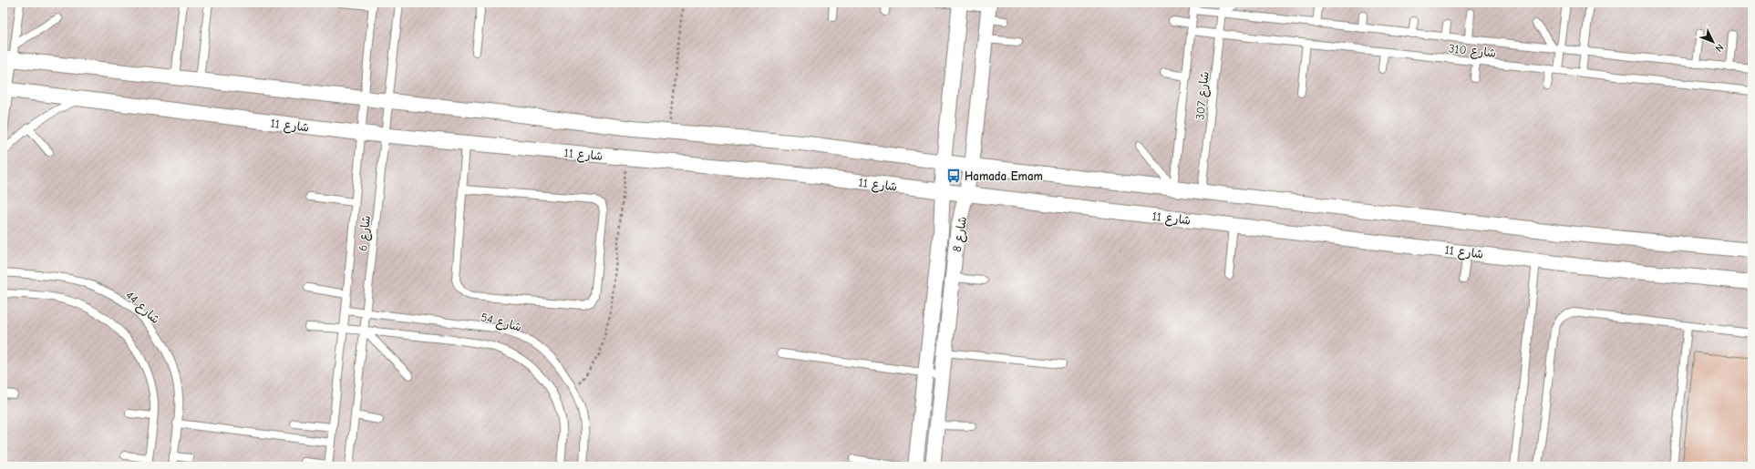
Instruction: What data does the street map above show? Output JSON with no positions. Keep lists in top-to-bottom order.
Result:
{
  "streets": {
    "street": ["شارع 11", "شارع 8"],
    "lane": [
      "شارع 310",
      "شارع 307",
      "شارع 6",
      "شارع 44",
      "شارع 54"
    ]
  },
  "crossings": [
    ["شارع 310", "شارع 307"],
    ["شارع 11", "شارع 6"],
    ["شارع 11", "شارع 8"],
    ["شارع 6", "شارع 54"]
  ],
  "places": {
    "bus stop": ["Hamada Emam"]
  },
  "north": "bottom right"
}
